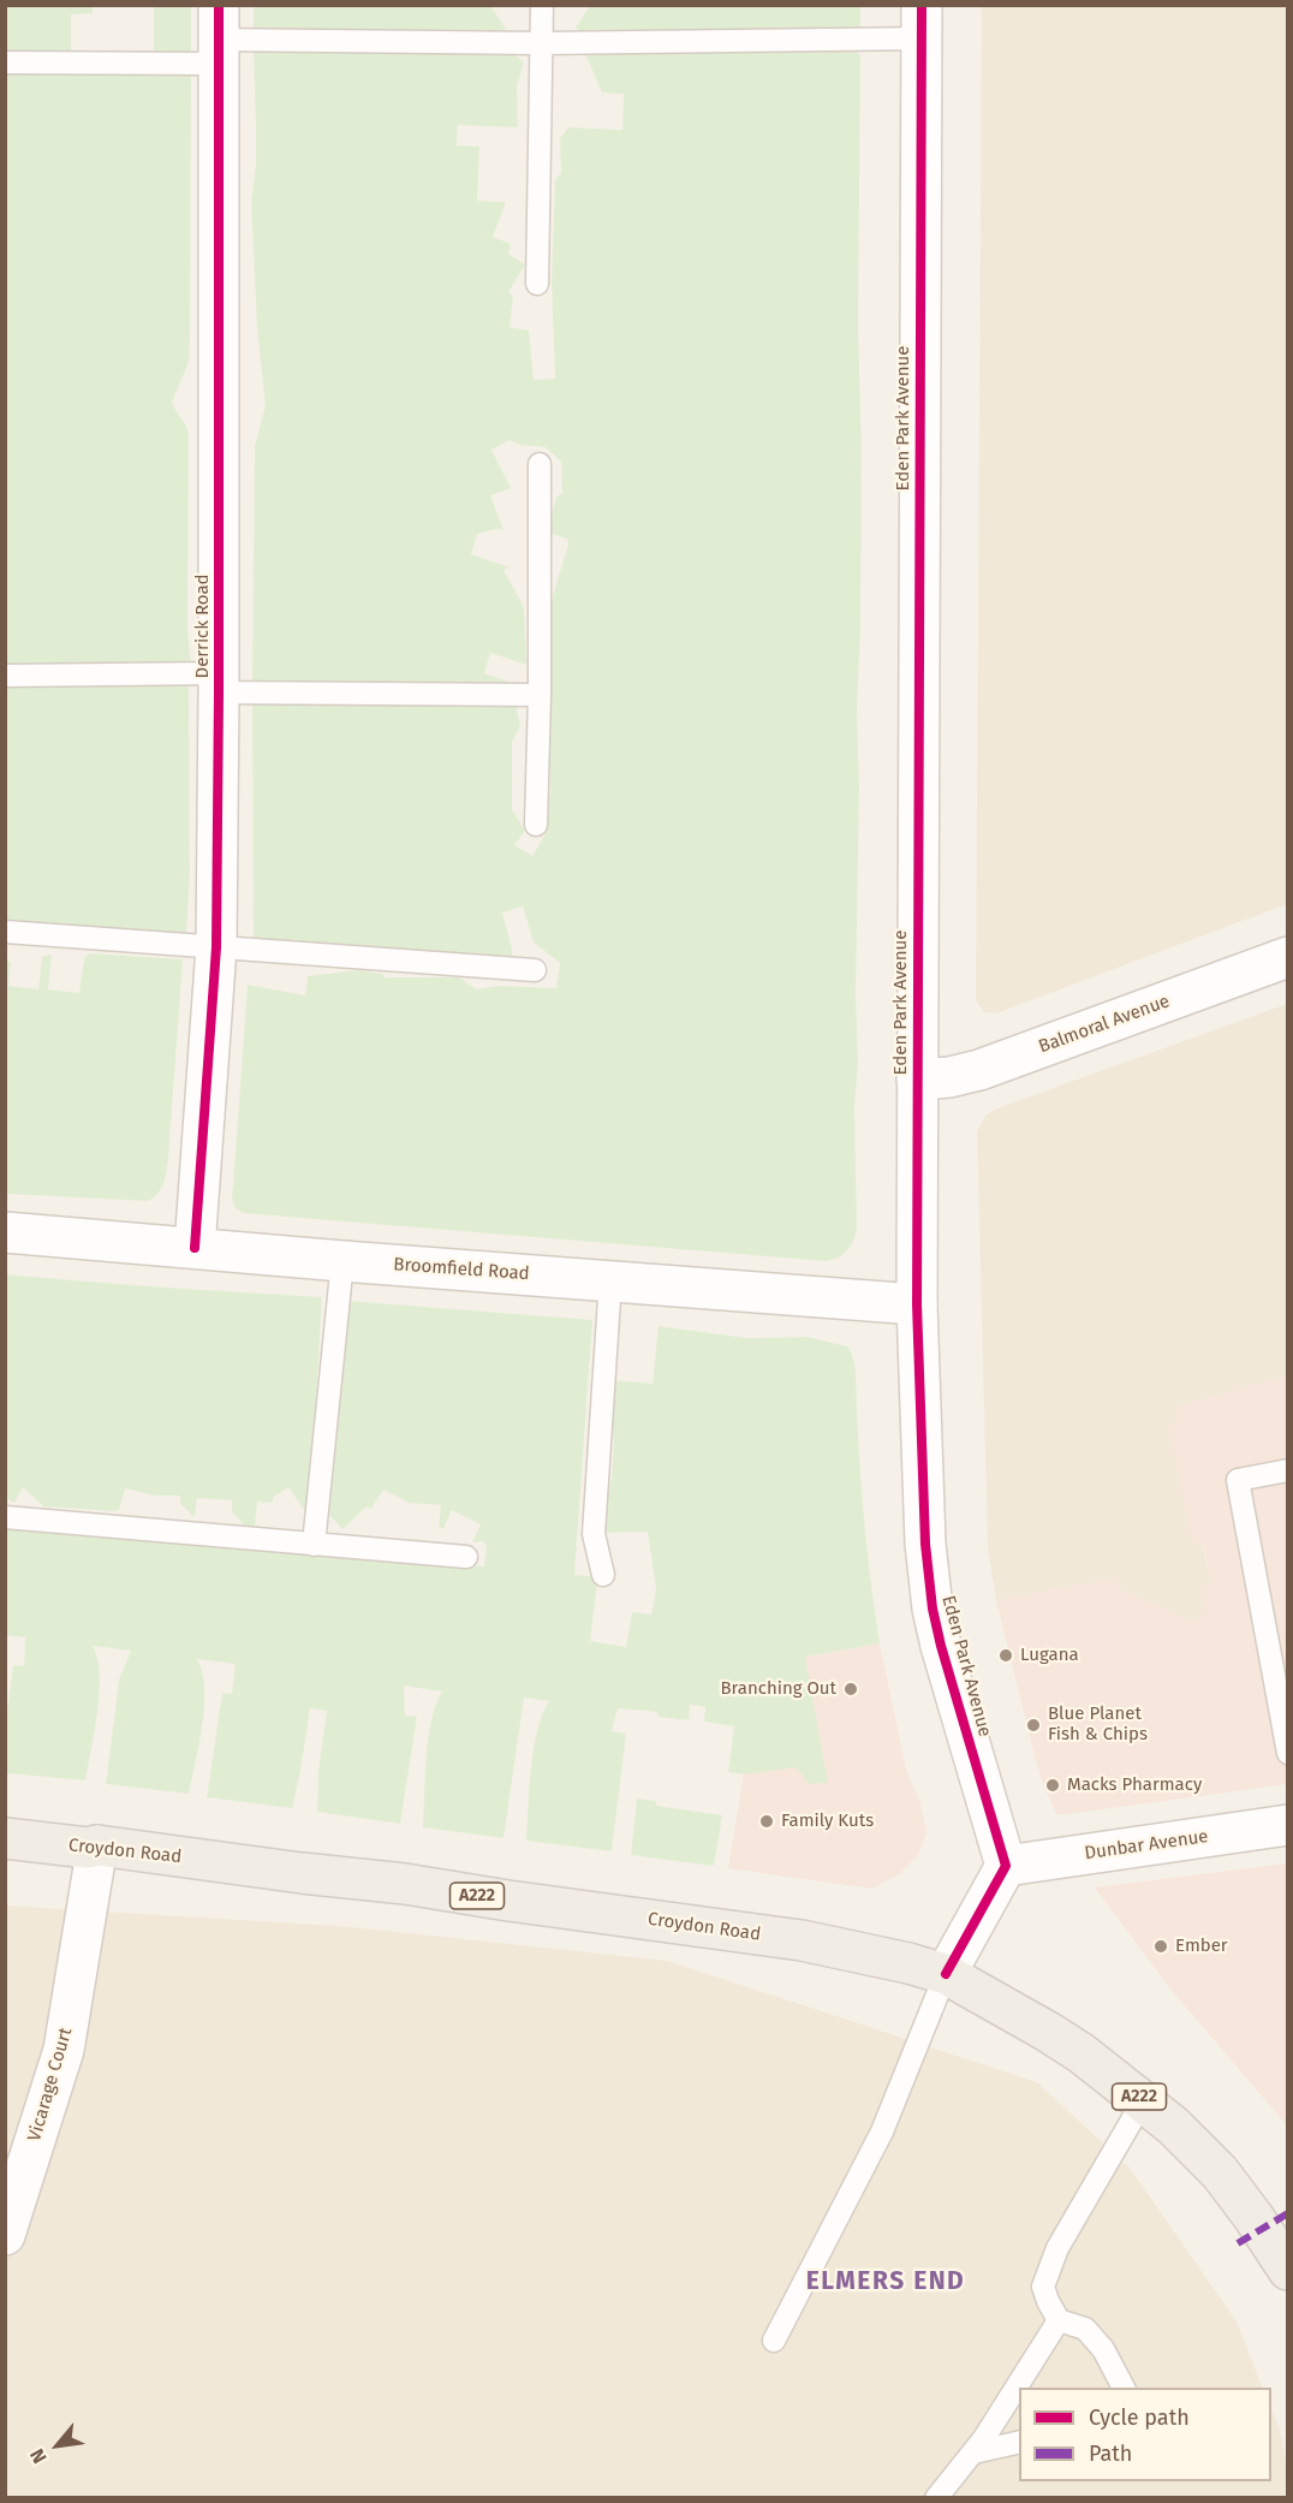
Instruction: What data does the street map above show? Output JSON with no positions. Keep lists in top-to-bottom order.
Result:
{
  "streets": {
    "main road": ["Croydon Road", "A222"],
    "street": [
      "Eden Park Avenue",
      "Derrick Road",
      "Balmoral Avenue",
      "Broomfield Road",
      "Dunbar Avenue",
      "Vicarage Court"
    ]
  },
  "crossings": [
    ["Eden Park Avenue", "Balmoral Avenue"],
    ["Eden Park Avenue", "Broomfield Road"],
    ["Eden Park Avenue", "Dunbar Avenue"],
    ["Derrick Road", "Broomfield Road"],
    ["Croydon Road", "Vicarage Court"]
  ],
  "districts": ["ELMERS END"],
  "places": [
    "Lugana",
    "Branching Out",
    "Blue Planet Fish & Chips",
    "Macks Pharmacy",
    "Family Kuts",
    "Ember"
  ],
  "legend": ["Cycle path", "Path"],
  "north": "bottom left"
}
